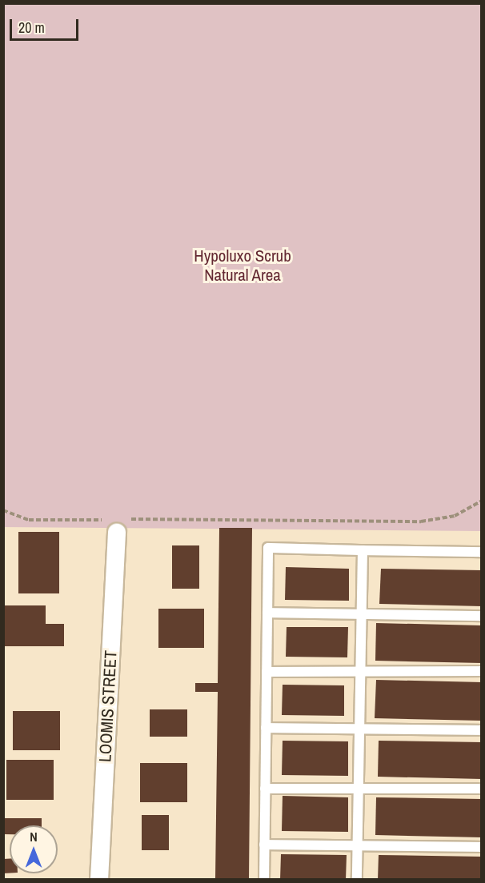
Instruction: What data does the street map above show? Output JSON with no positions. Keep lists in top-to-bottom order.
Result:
{
  "streets": {
    "street": ["LOOMIS STREET"]
  },
  "parks": ["Hypoluxo Scrub Natural Area"],
  "scale_bar": "20 m",
  "north": "top"
}
